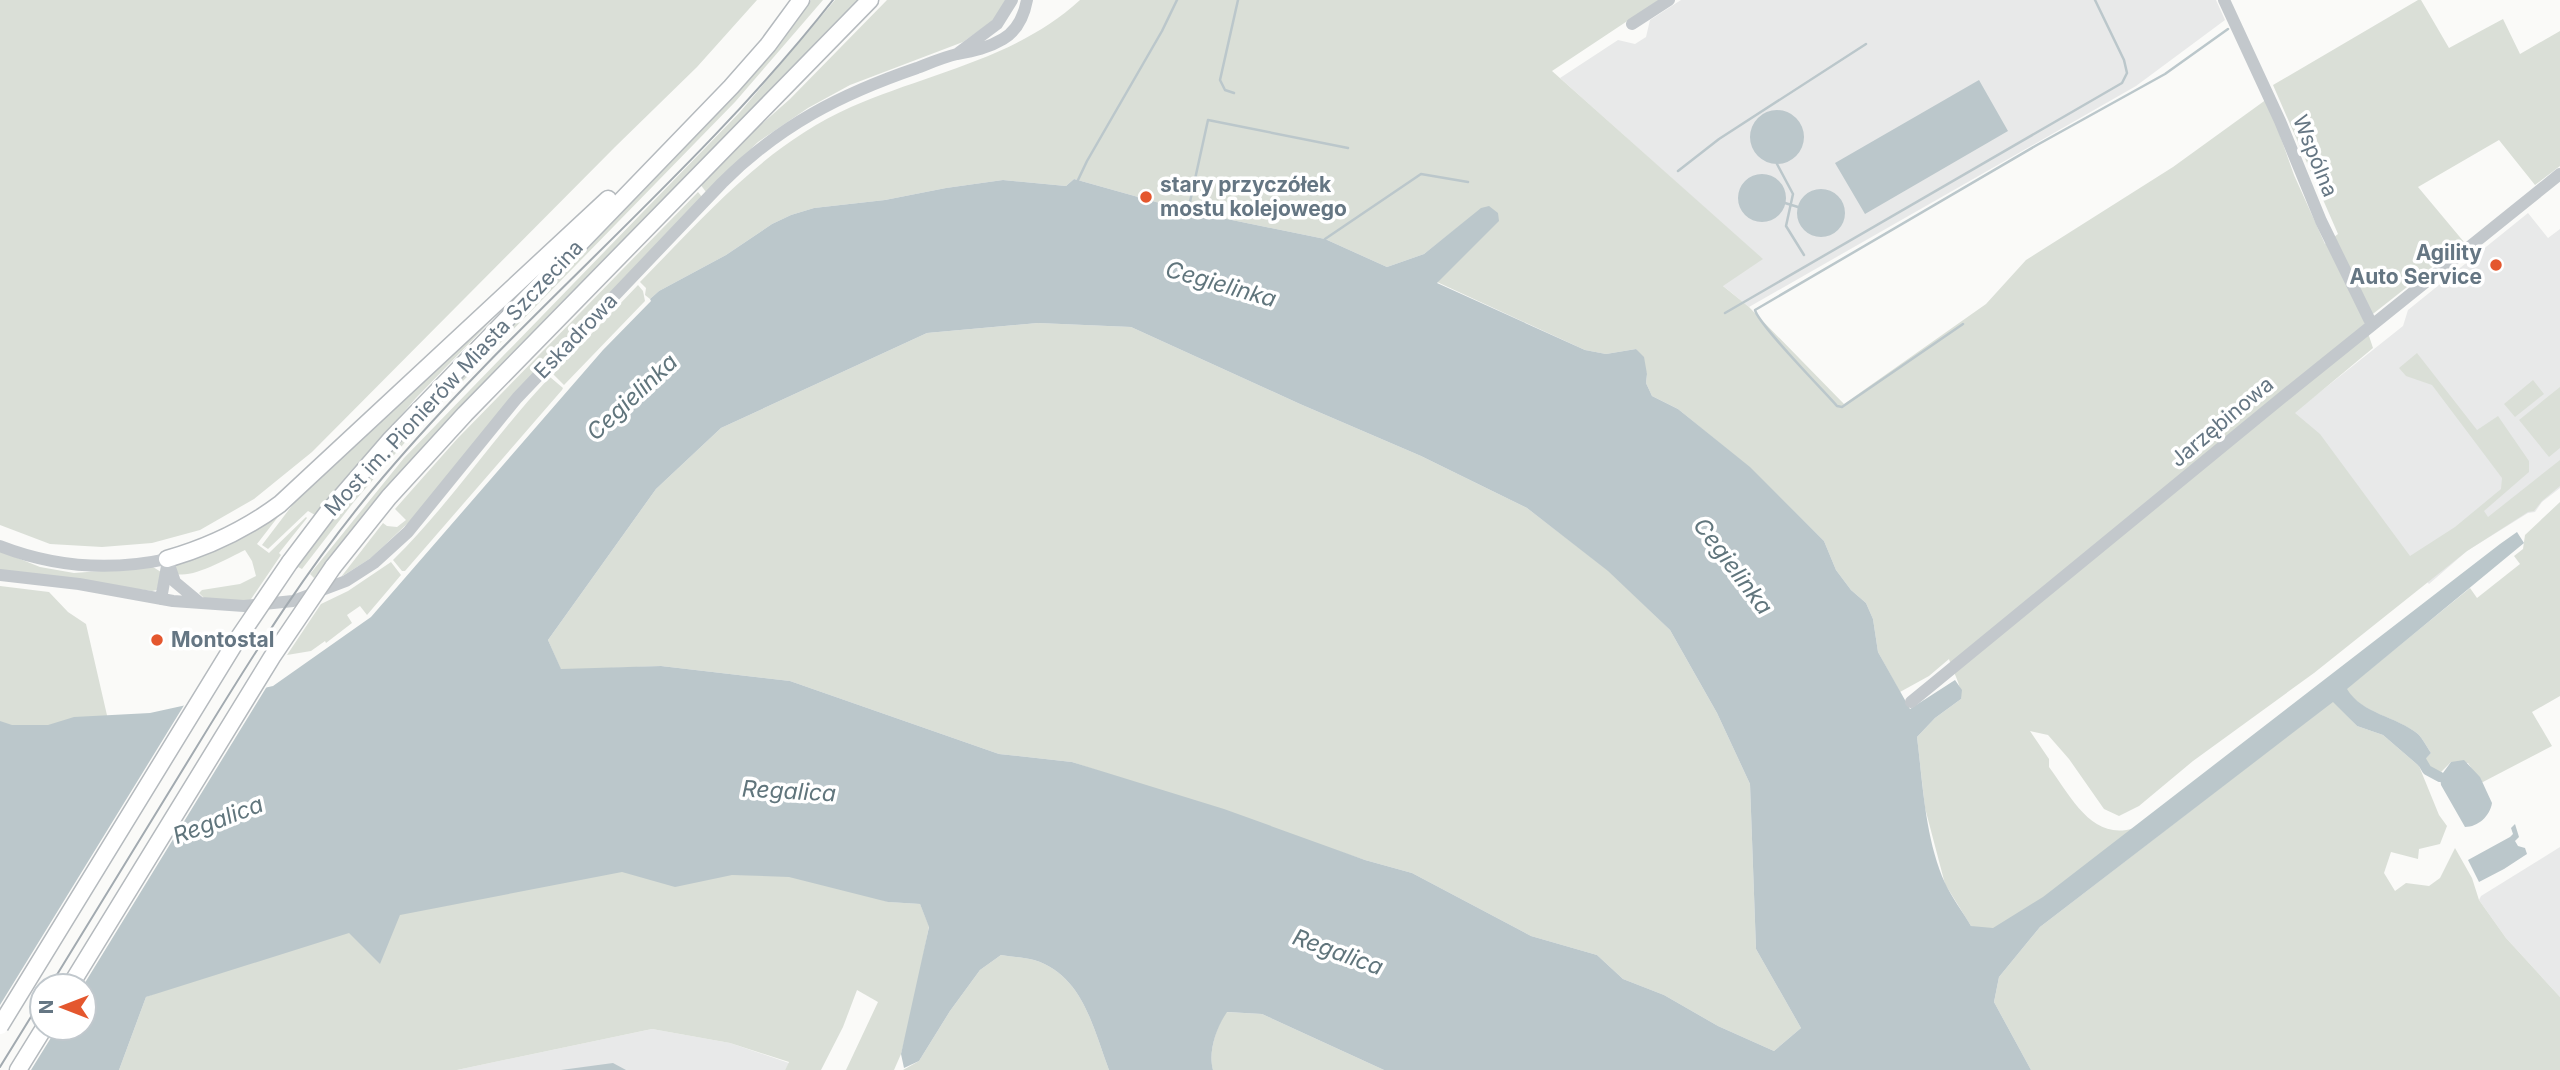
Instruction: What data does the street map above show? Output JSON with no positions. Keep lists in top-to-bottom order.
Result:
{
  "streets": {
    "main road": ["Most im. Pionierów Miasta Szczecina"],
    "street": ["Wspólna", "Eskadrowa", "Jarzębinowa"]
  },
  "crossings": [
    ["Wspólna", "Jarzębinowa"]
  ],
  "water": ["Cegielinka", "Regalica"],
  "places": ["stary przyczółek mostu kolejowego", "Agility Auto Service", "Montostal"],
  "north": "left"
}
